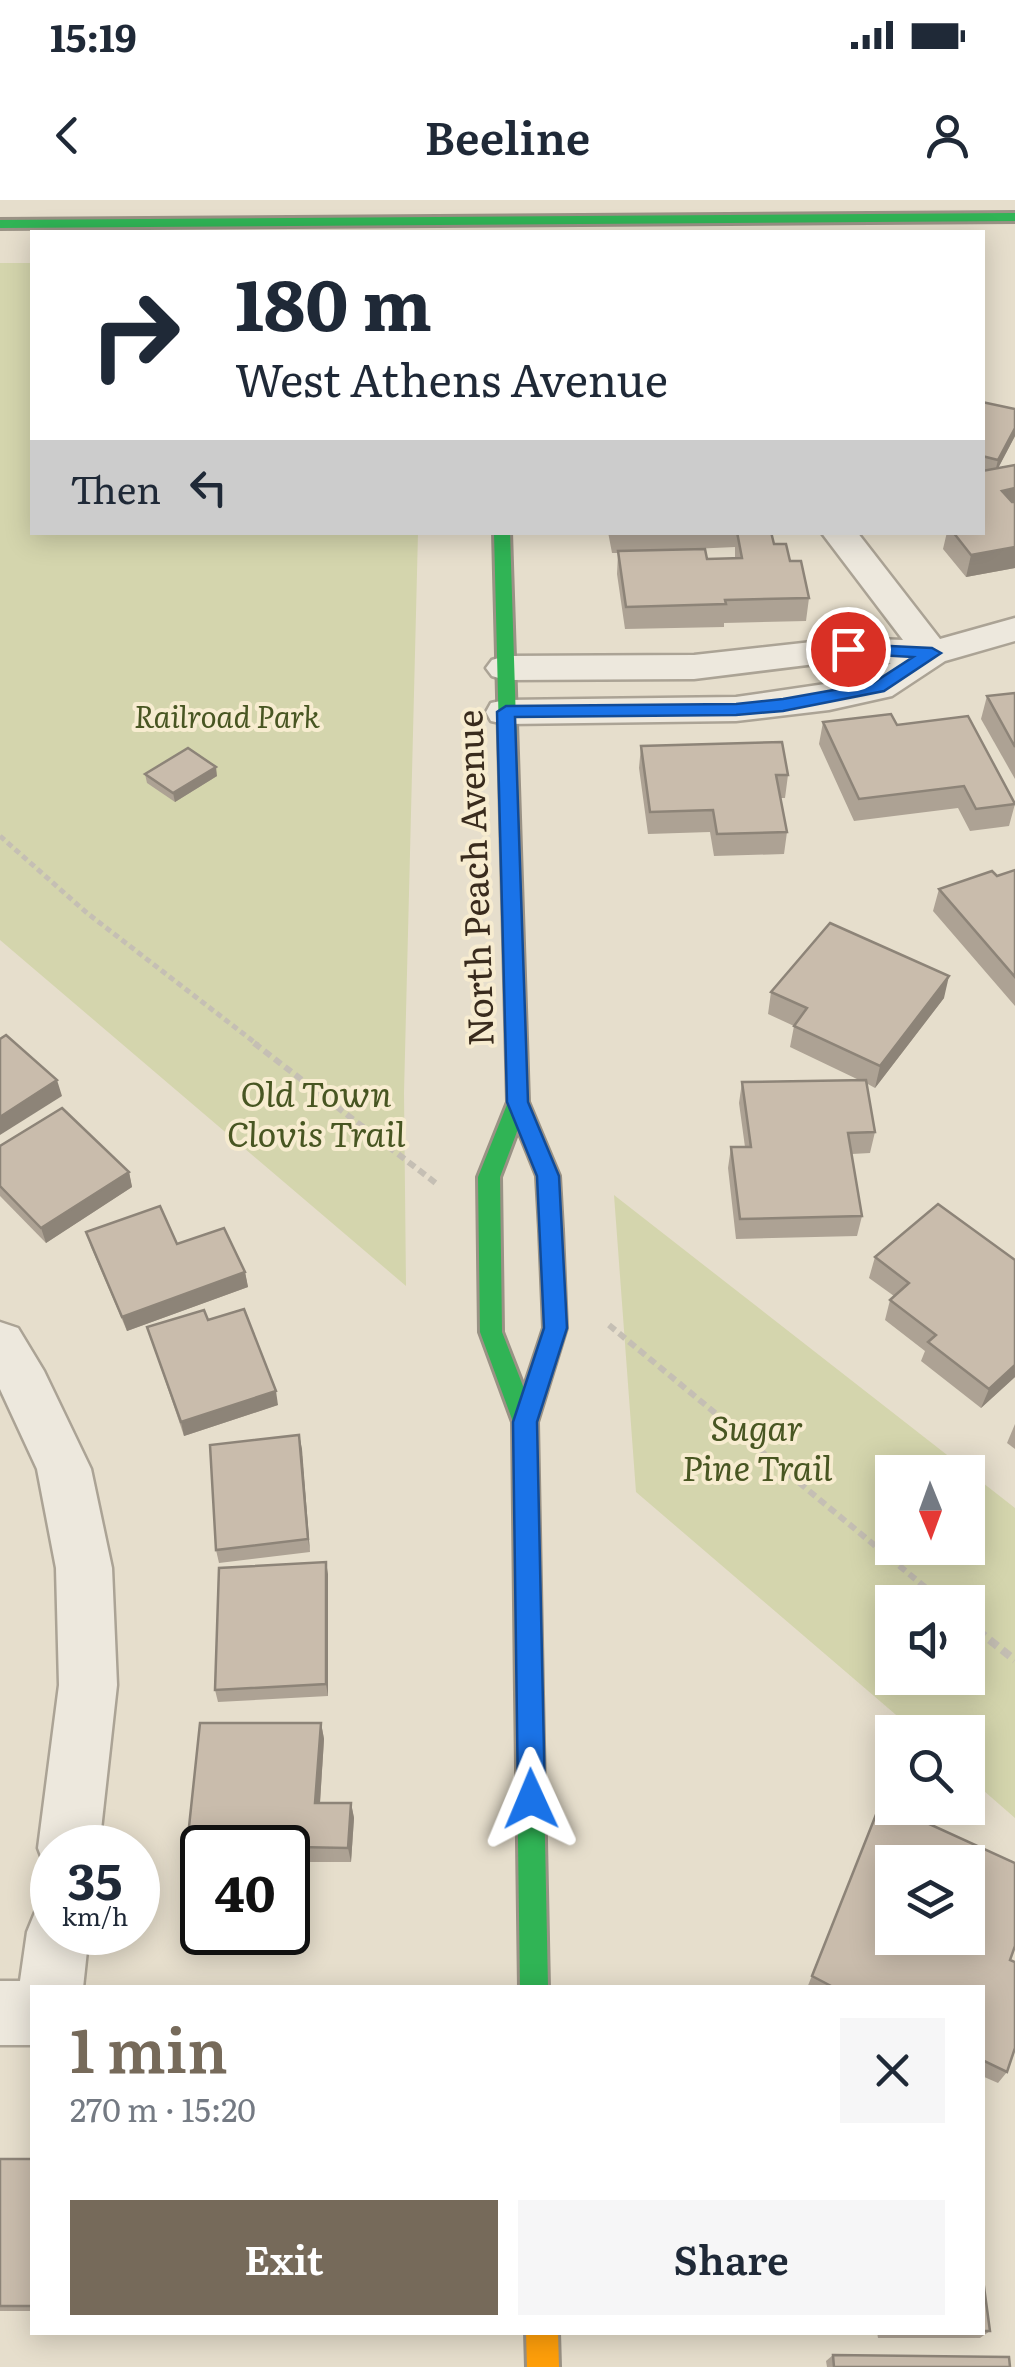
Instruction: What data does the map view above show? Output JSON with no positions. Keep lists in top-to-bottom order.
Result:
{
  "streets": {
    "street": ["North Peach Avenue"]
  },
  "parks": ["Railroad Park", "Old Town Clovis Trail", "Sugar Pine Trail"],
  "north": "bottom",
  "page": {
    "status": "15:19",
    "header": "Beeline",
    "turn": ["180 m", "West Athens Avenue"],
    "then": "Then",
    "speed": "35 km/h",
    "limit": "40",
    "heading": ["1 min", "270 m · 15:20"],
    "buttons": ["Exit", "Share"]
  }
}
